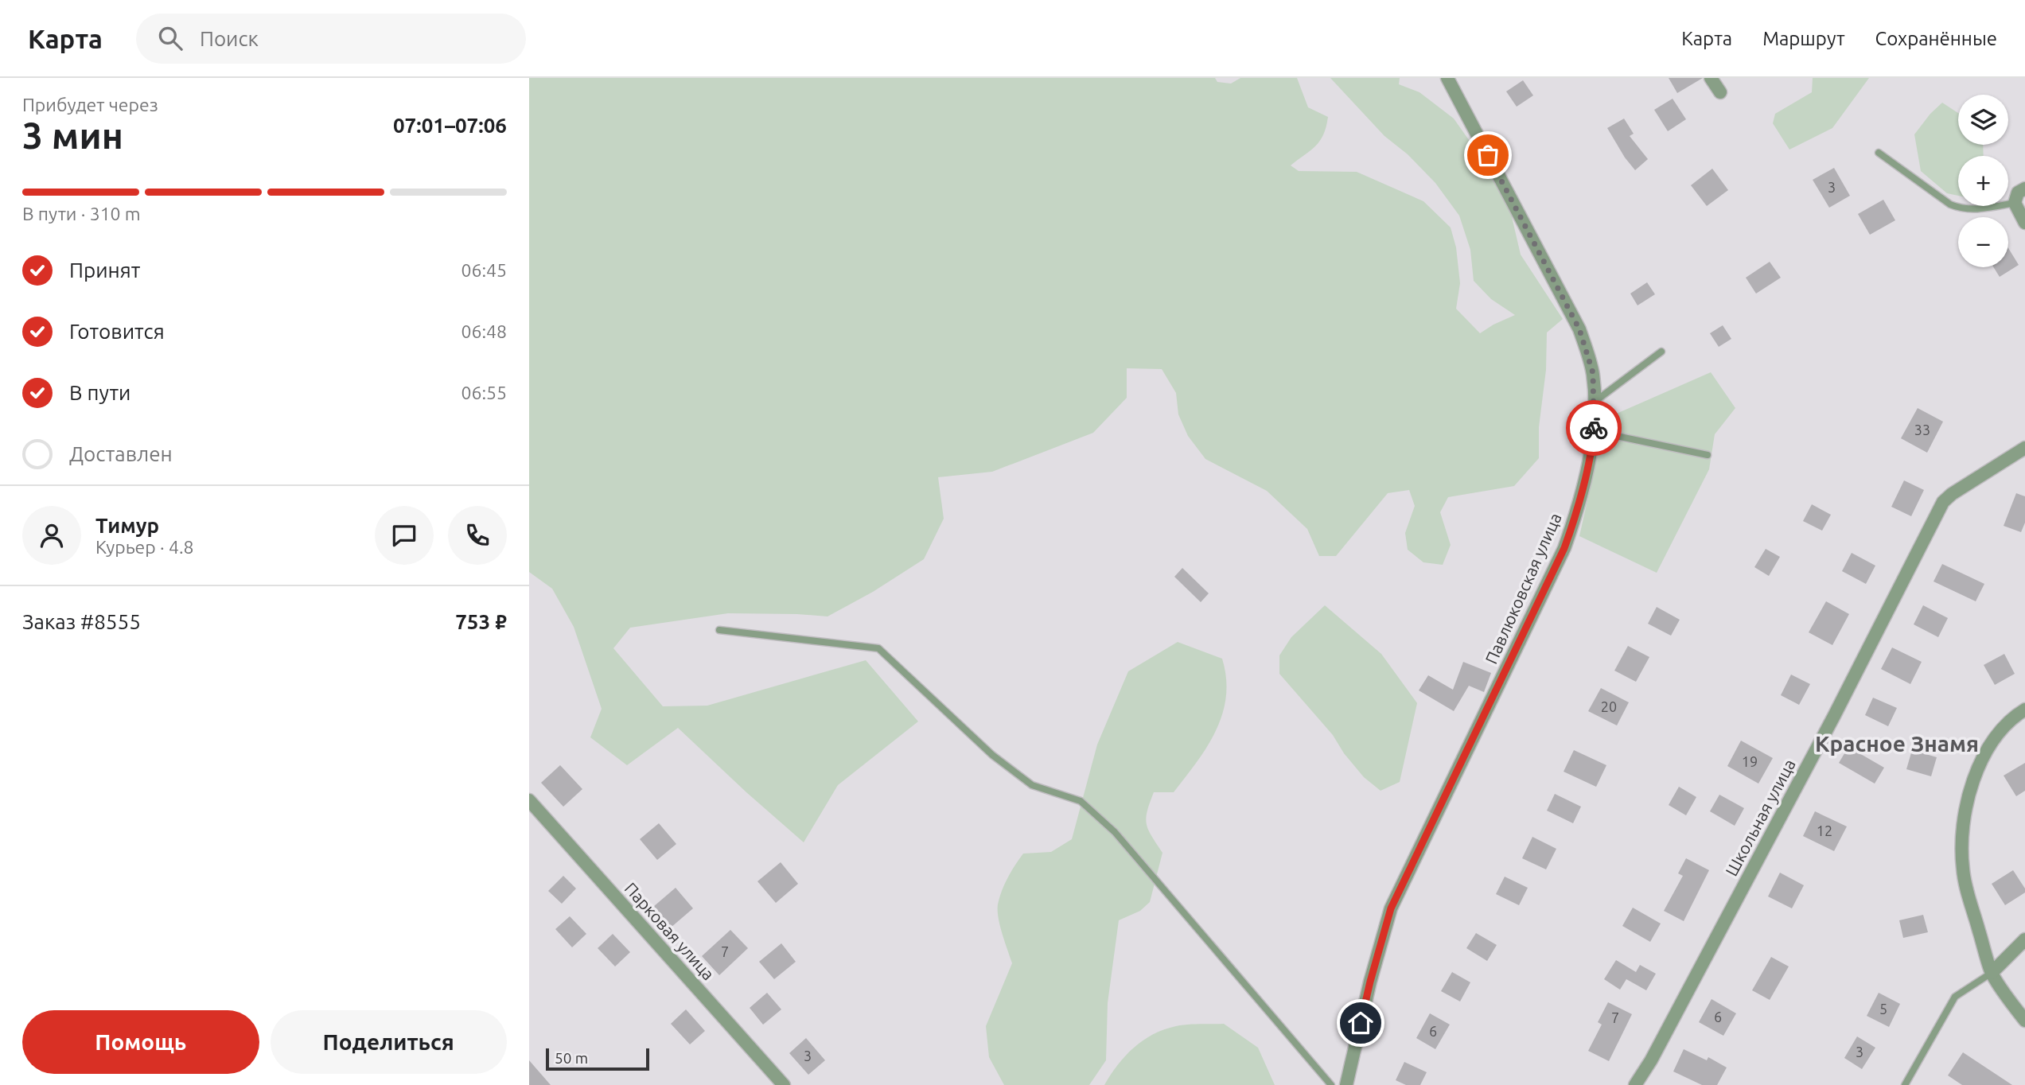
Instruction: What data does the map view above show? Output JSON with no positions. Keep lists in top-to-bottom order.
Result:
{
  "streets": {
    "street": ["Павлюковская улица", "Школьная улица", "Парковая улица"]
  },
  "districts": ["Красное Знамя"],
  "house_numbers": [
    "3",
    "33",
    "20",
    "19",
    "12",
    "7",
    "5",
    "6",
    "7",
    "6",
    "3",
    "3"
  ],
  "scale_bar": "50 m",
  "page": {
    "header": "Карта",
    "search": "Поиск",
    "nav": ["Карта", "Маршрут", "Сохранённые"],
    "heading": ["3 мин", "Прибудет через", "07:01–07:06"],
    "panel": [
      "Тимур",
      "Курьер · 4.8",
      "Заказ #8555",
      "753 ₽"
    ],
    "map_buttons": ["+", "−"],
    "bar": "В пути · 310 m",
    "list": [
      ["Принят", "06:45"],
      ["Готовится", "06:48"],
      ["В пути", "06:55"],
      "Доставлен"
    ],
    "buttons": ["Помощь", "Поделиться"],
    "scale": "50 m"
  }
}
